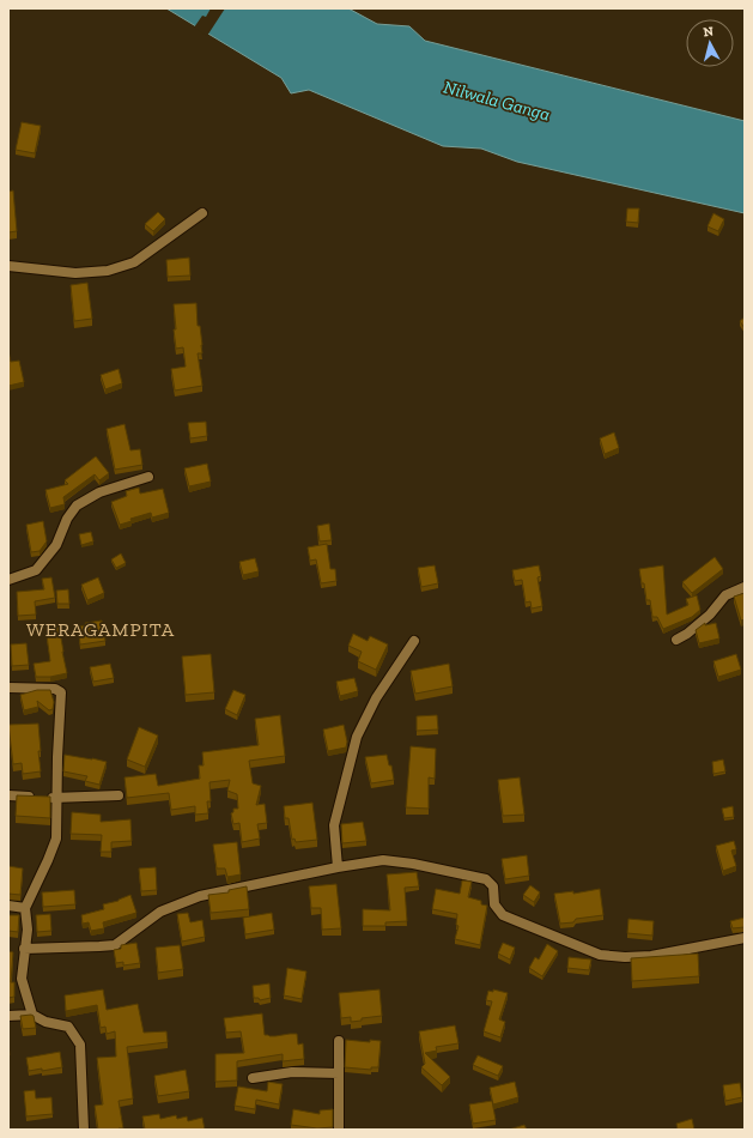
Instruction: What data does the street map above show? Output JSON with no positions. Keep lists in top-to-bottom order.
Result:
{
  "districts": ["WERAGAMPITA"],
  "water": ["Nilwala Ganga"],
  "north": "top"
}
